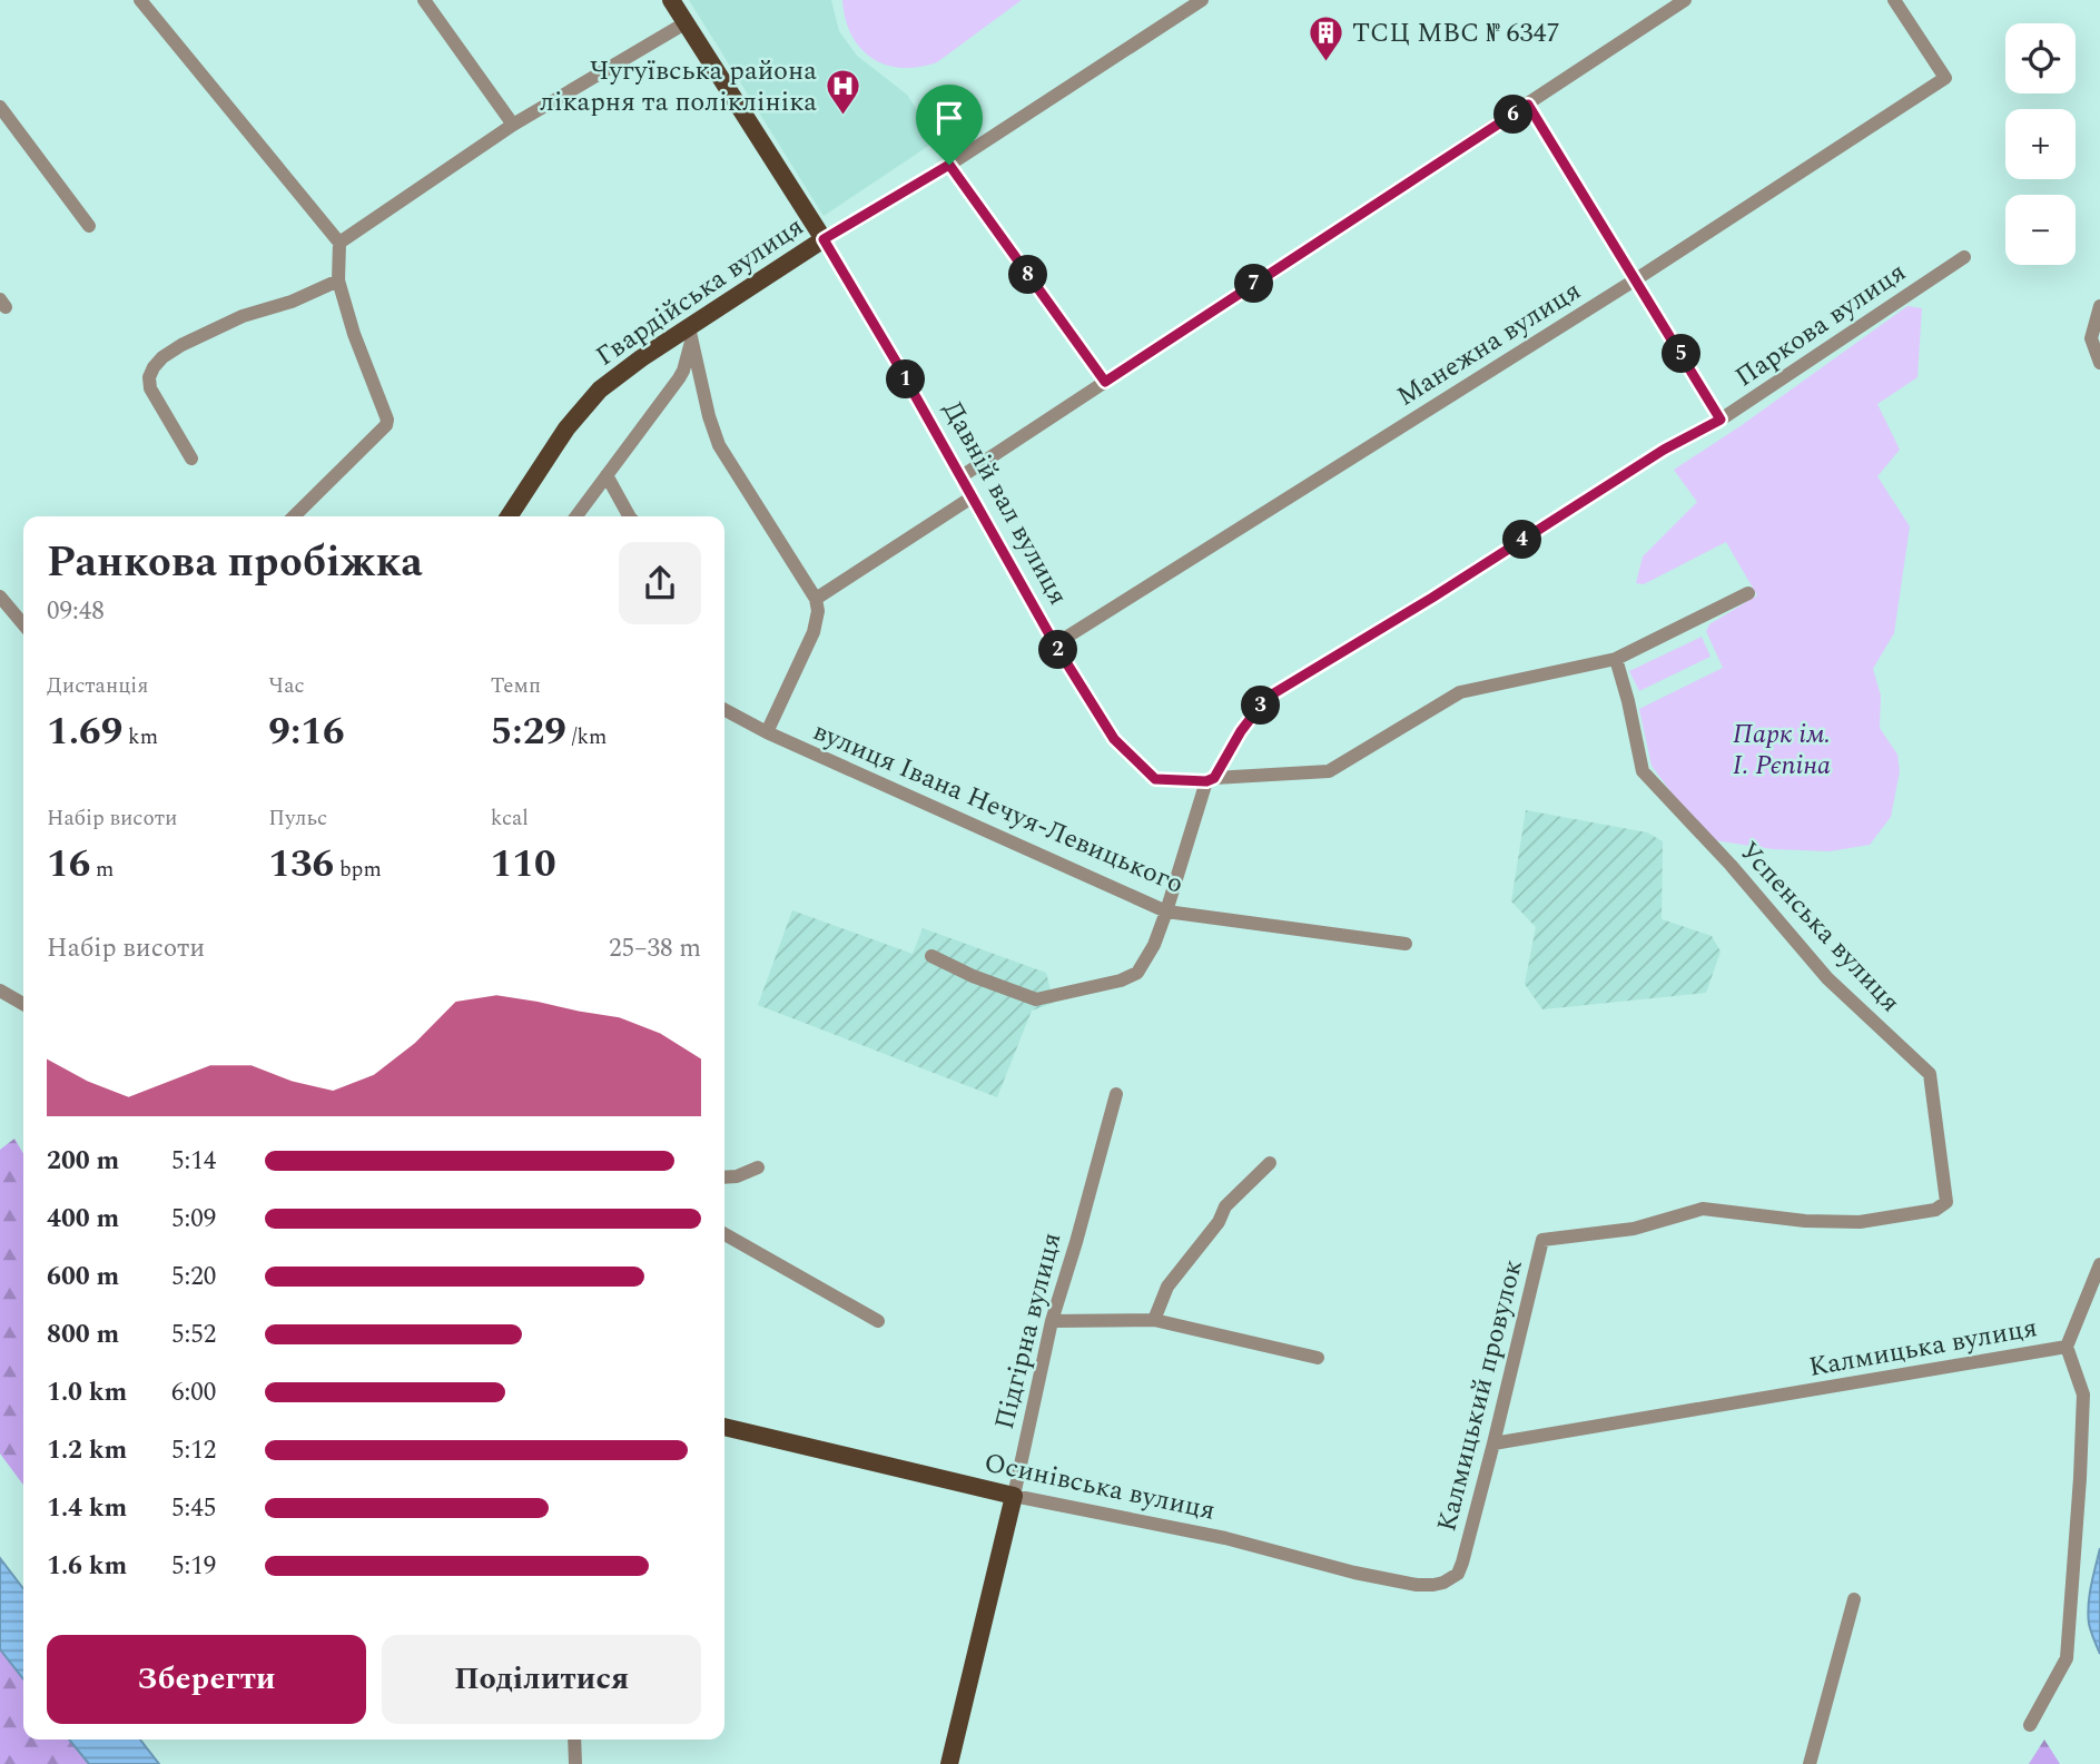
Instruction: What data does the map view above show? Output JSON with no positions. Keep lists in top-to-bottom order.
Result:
{
  "streets": {
    "main road": [
      "Гвардійська вулиця",
      "Давній вал вулиця",
      "Підгірна вулиця",
      "Осинівська вулиця"
    ],
    "street": [
      "Паркова вулиця",
      "Манежна вулиця",
      "вулиця Івана Нечуя-Левицького",
      "Успенська вулиця",
      "Калмицька вулиця",
      "Калмицький провулок"
    ]
  },
  "crossings": [
    ["Гвардійська вулиця", "Давній вал вулиця"],
    ["Паркова вулиця", "Давній вал вулиця"],
    ["Паркова вулиця", "вулиця Івана Нечуя-Левицького"],
    ["Манежна вулиця", "Давній вал вулиця"],
    ["Давній вал вулиця", "Успенська вулиця"],
    ["Успенська вулиця", "Калмицький провулок"],
    ["Підгірна вулиця", "Осинівська вулиця"],
    ["Калмицька вулиця", "Калмицький провулок"],
    ["Калмицький провулок", "Осинівська вулиця"]
  ],
  "parks": ["Парк ім. І. Рєпіна"],
  "places": {
    "building": ["ТСЦ МВС № 6347"],
    "hospital": ["Чугуївська района лікарня та поліклініка"]
  },
  "page": {
    "map_buttons": ["+", "−"],
    "pins": [
      "6",
      "8",
      "7",
      "5",
      "1",
      "4",
      "2",
      "3"
    ],
    "heading": ["Ранкова пробіжка", "09:48"],
    "stats": [
      ["Дистанція", "1.69 km"],
      ["Час", "9:16"],
      ["Темп", "5:29 /km"],
      ["Набір висоти", "16 m"],
      ["Пульс", "136 bpm"],
      ["kcal", "110"]
    ],
    "chart": ["Набір висоти", "25–38 m"],
    "list": [
      {
        "name": "200 m",
        "note": "5:14"
      },
      {
        "name": "400 m",
        "note": "5:09"
      },
      {
        "name": "600 m",
        "note": "5:20"
      },
      {
        "name": "800 m",
        "note": "5:52"
      },
      {
        "name": "1.0 km",
        "note": "6:00"
      },
      {
        "name": "1.2 km",
        "note": "5:12"
      },
      {
        "name": "1.4 km",
        "note": "5:45"
      },
      {
        "name": "1.6 km",
        "note": "5:19"
      }
    ],
    "buttons": ["Зберегти", "Поділитися"]
  }
}
